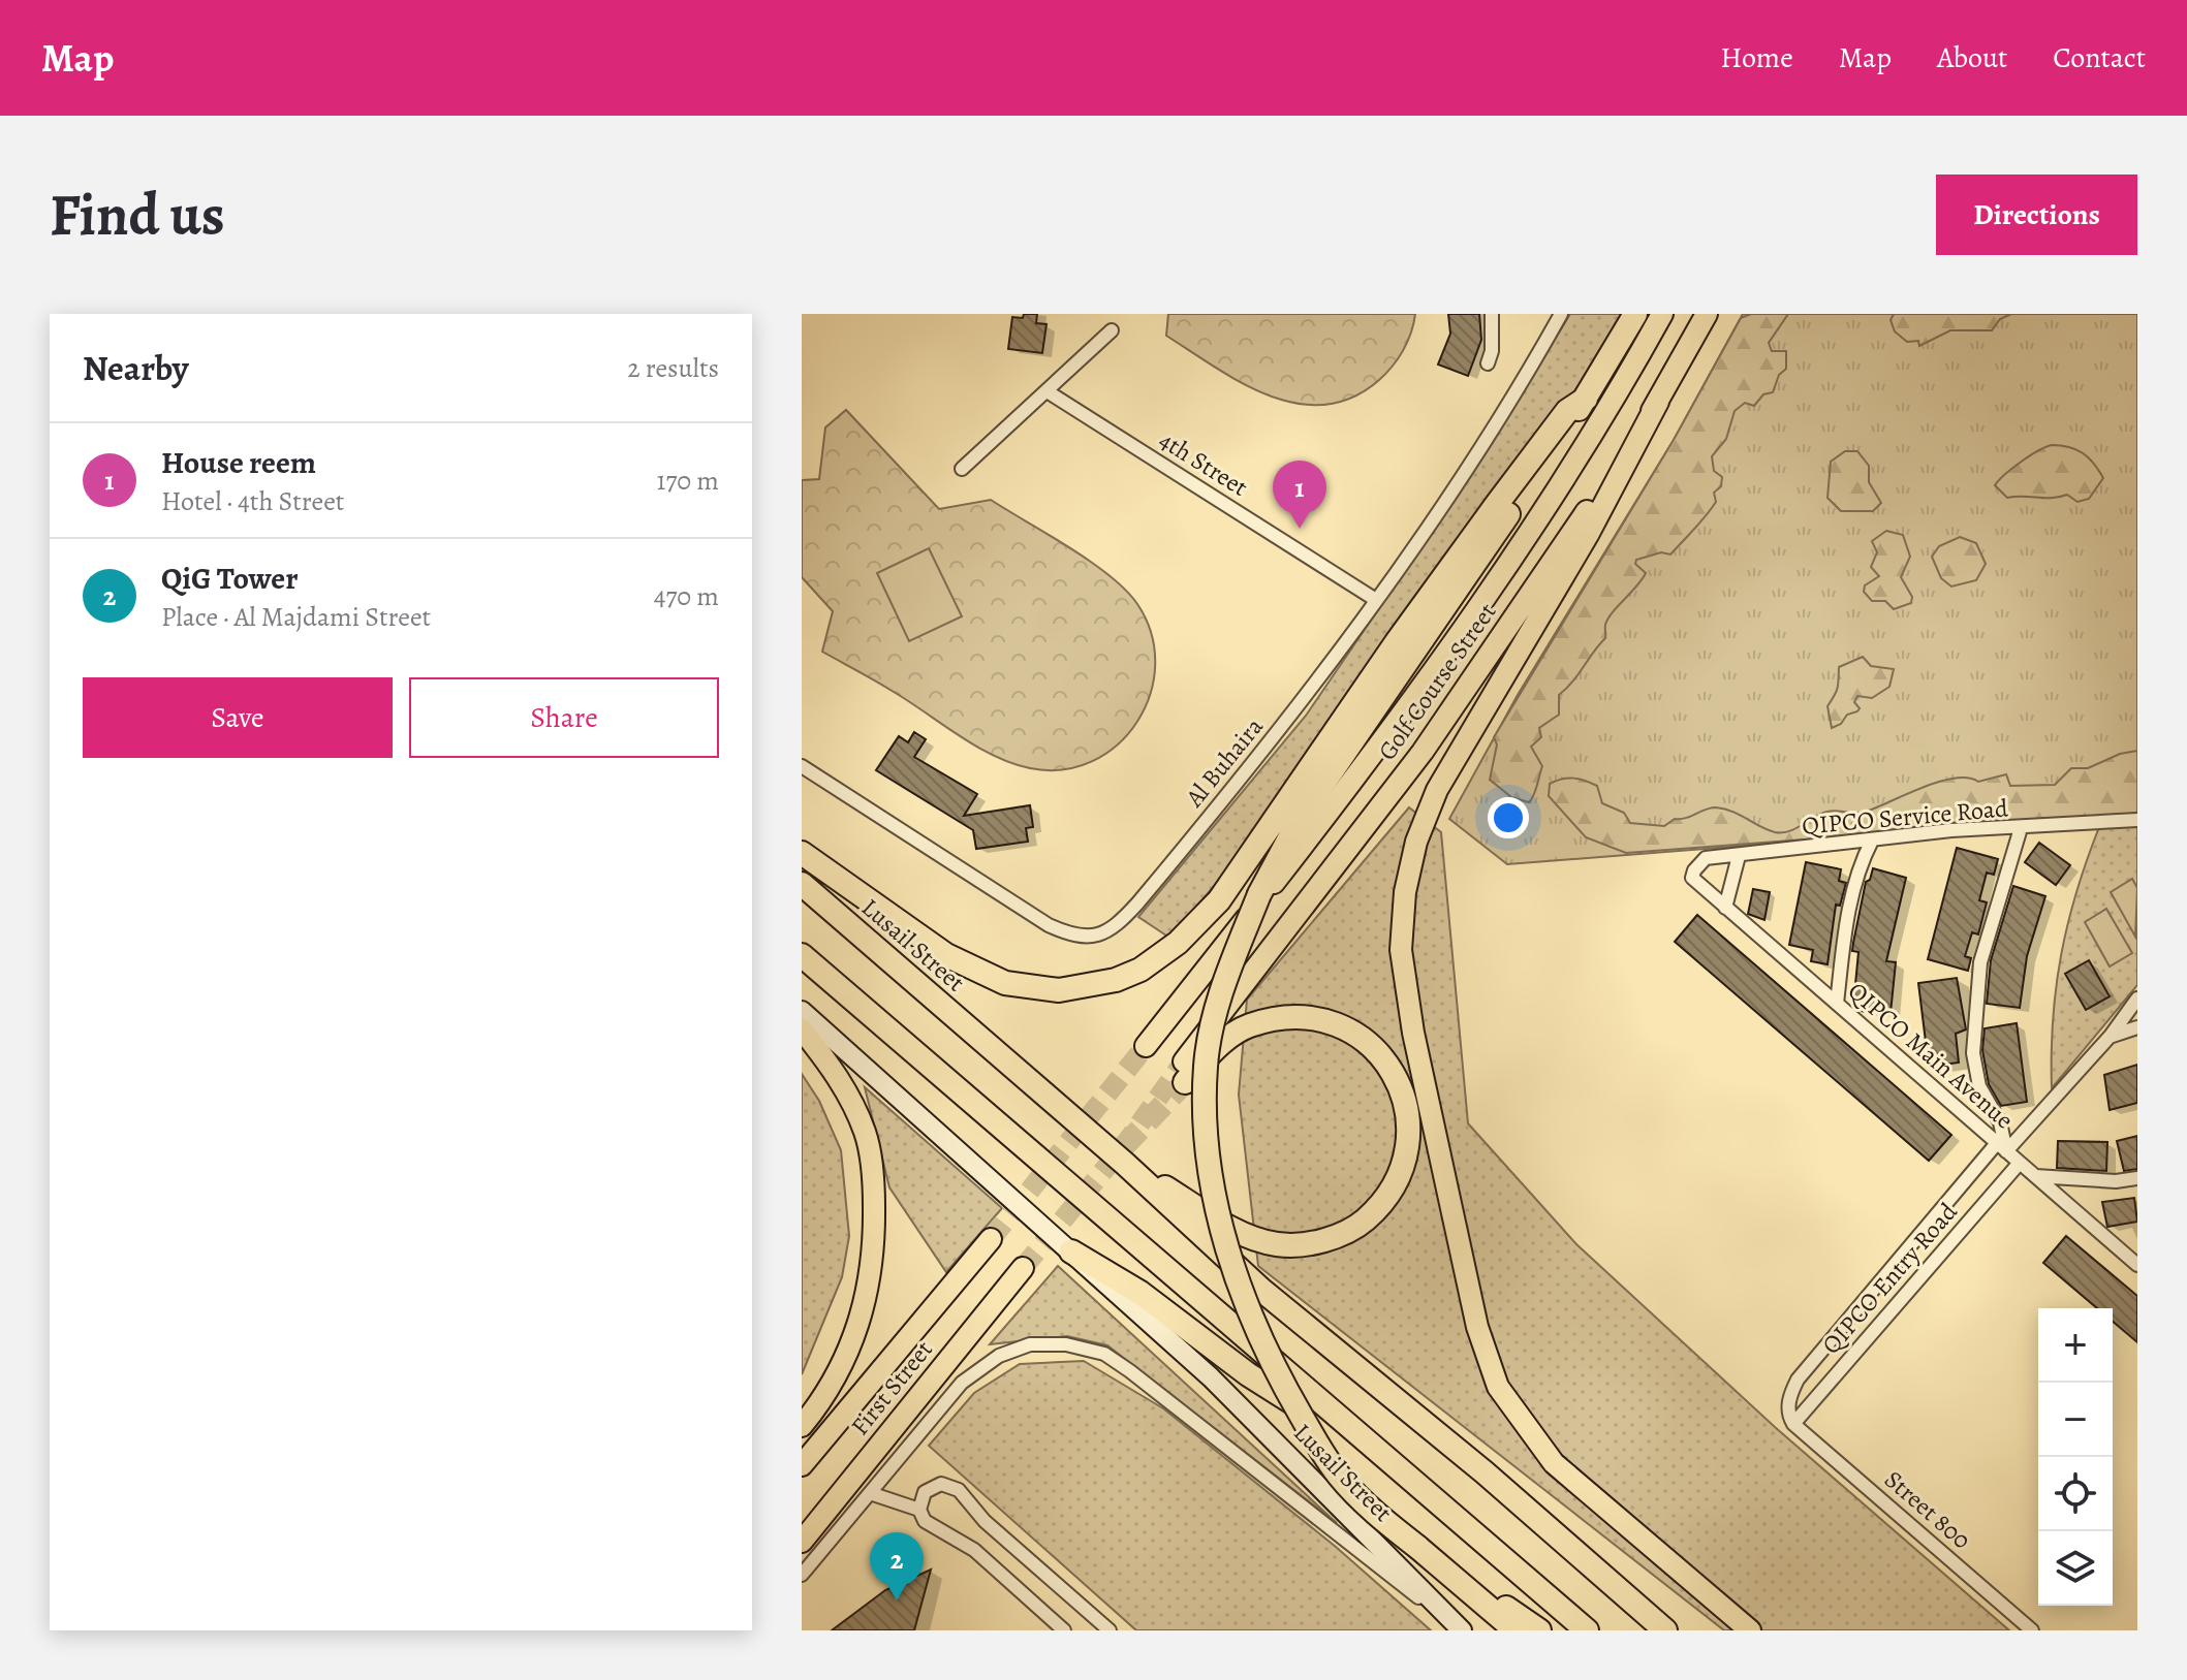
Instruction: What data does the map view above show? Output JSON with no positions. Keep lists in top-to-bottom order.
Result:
{
  "streets": {
    "highway": ["Lusail Street"],
    "main road": ["Golf Course Street", "First Street"],
    "street": [
      "4th Street",
      "Al Buhaira",
      "QIPCO Service Road",
      "QIPCO Main Avenue",
      "QIPCO Entry Road",
      "Street 800"
    ]
  },
  "crossings": [
    ["4th Street", "Al Buhaira"],
    ["QIPCO Service Road", "QIPCO Main Avenue"],
    ["Lusail Street", "First Street"],
    ["QIPCO Main Avenue", "QIPCO Entry Road"],
    ["QIPCO Entry Road", "Street 800"]
  ],
  "page": {
    "header": "Map",
    "nav": [
      "Home",
      "Map",
      "About",
      "Contact"
    ],
    "buttons": [
      "Directions",
      ["Save", "Share"]
    ],
    "title": "Find us",
    "heading": ["Nearby", "2 results"],
    "list": [
      {
        "mark": "1",
        "name": "House reem",
        "note": "Hotel · 4th Street",
        "value": "170 m"
      },
      {
        "mark": "2",
        "name": "QiG Tower",
        "note": "Place · Al Majdami Street",
        "value": "470 m"
      }
    ],
    "pins": ["1", "2"],
    "map_buttons": ["+", "−"]
  }
}
